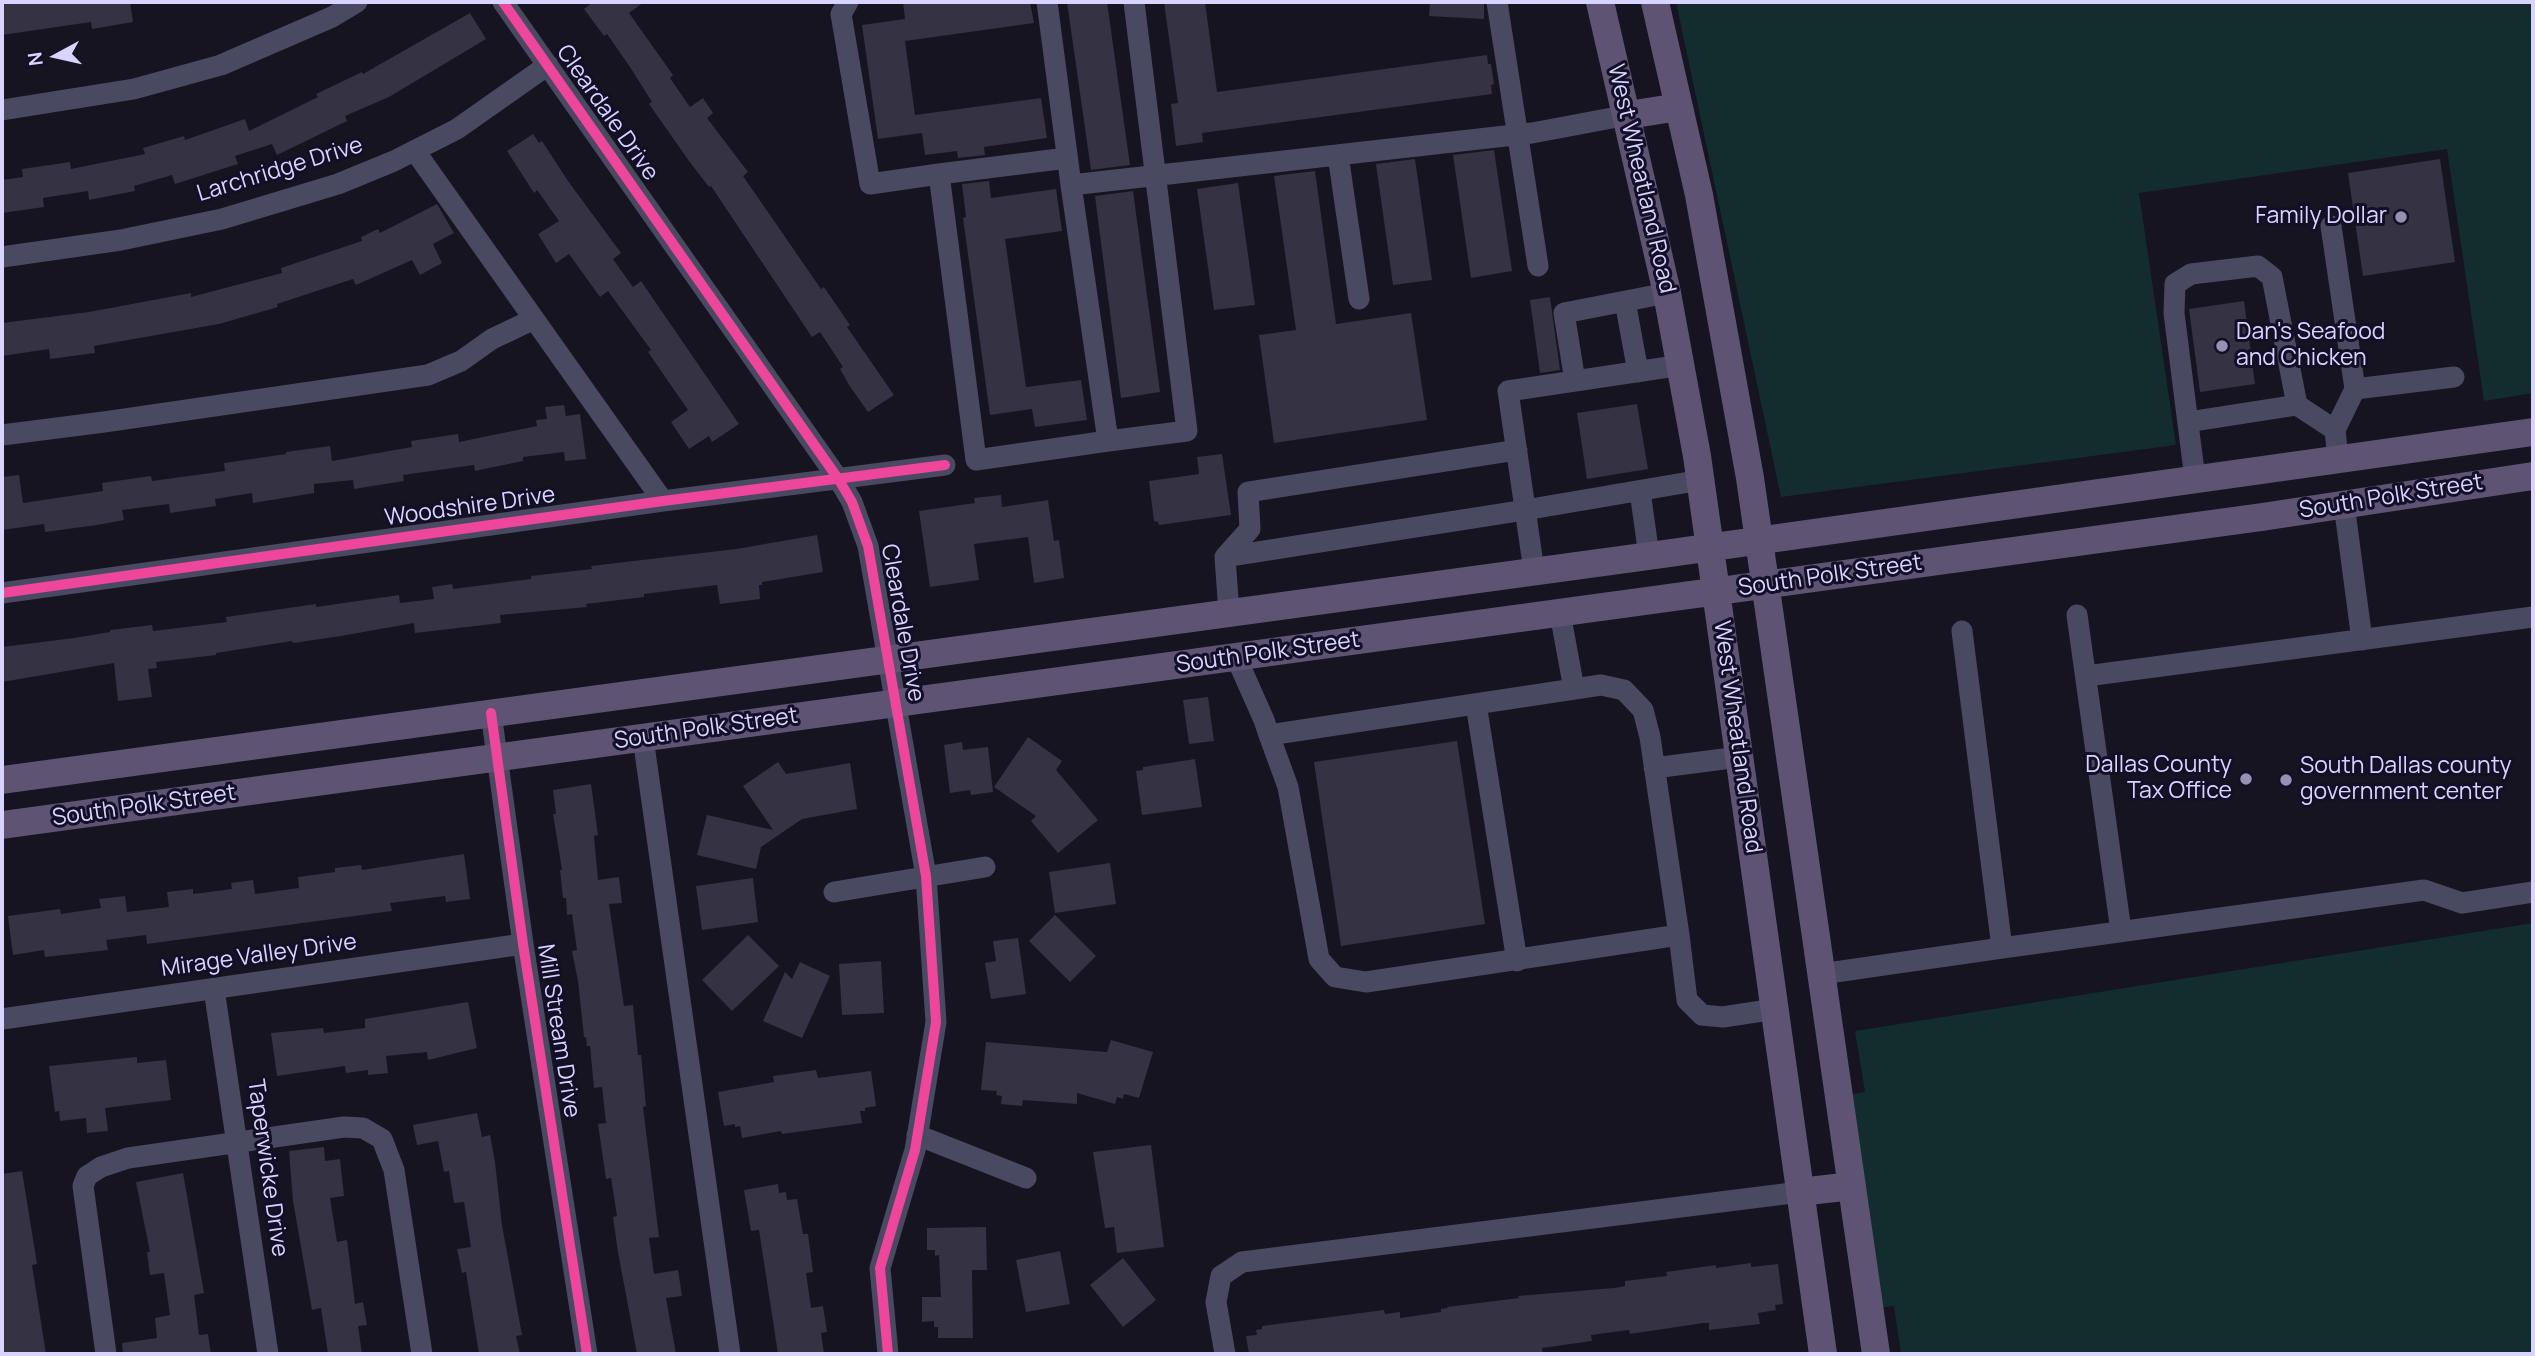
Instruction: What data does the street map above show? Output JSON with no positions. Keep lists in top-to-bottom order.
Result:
{
  "streets": {
    "main road": ["West Wheatland Road", "South Polk Street"],
    "street": [
      "Cleardale Drive",
      "Larchridge Drive",
      "Woodshire Drive",
      "Mirage Valley Drive",
      "Mill Stream Drive",
      "Taperwicke Drive"
    ]
  },
  "crossings": [
    ["Cleardale Drive", "Larchridge Drive"],
    ["Cleardale Drive", "South Polk Street"],
    ["Cleardale Drive", "Woodshire Drive"],
    ["West Wheatland Road", "South Polk Street"],
    ["South Polk Street", "Mill Stream Drive"],
    ["Mirage Valley Drive", "Mill Stream Drive"],
    ["Mirage Valley Drive", "Taperwicke Drive"]
  ],
  "places": [
    "Family Dollar",
    "Dan's Seafood and Chicken",
    "Dallas County Tax Office",
    "South Dallas county government center"
  ],
  "north": "left"
}
